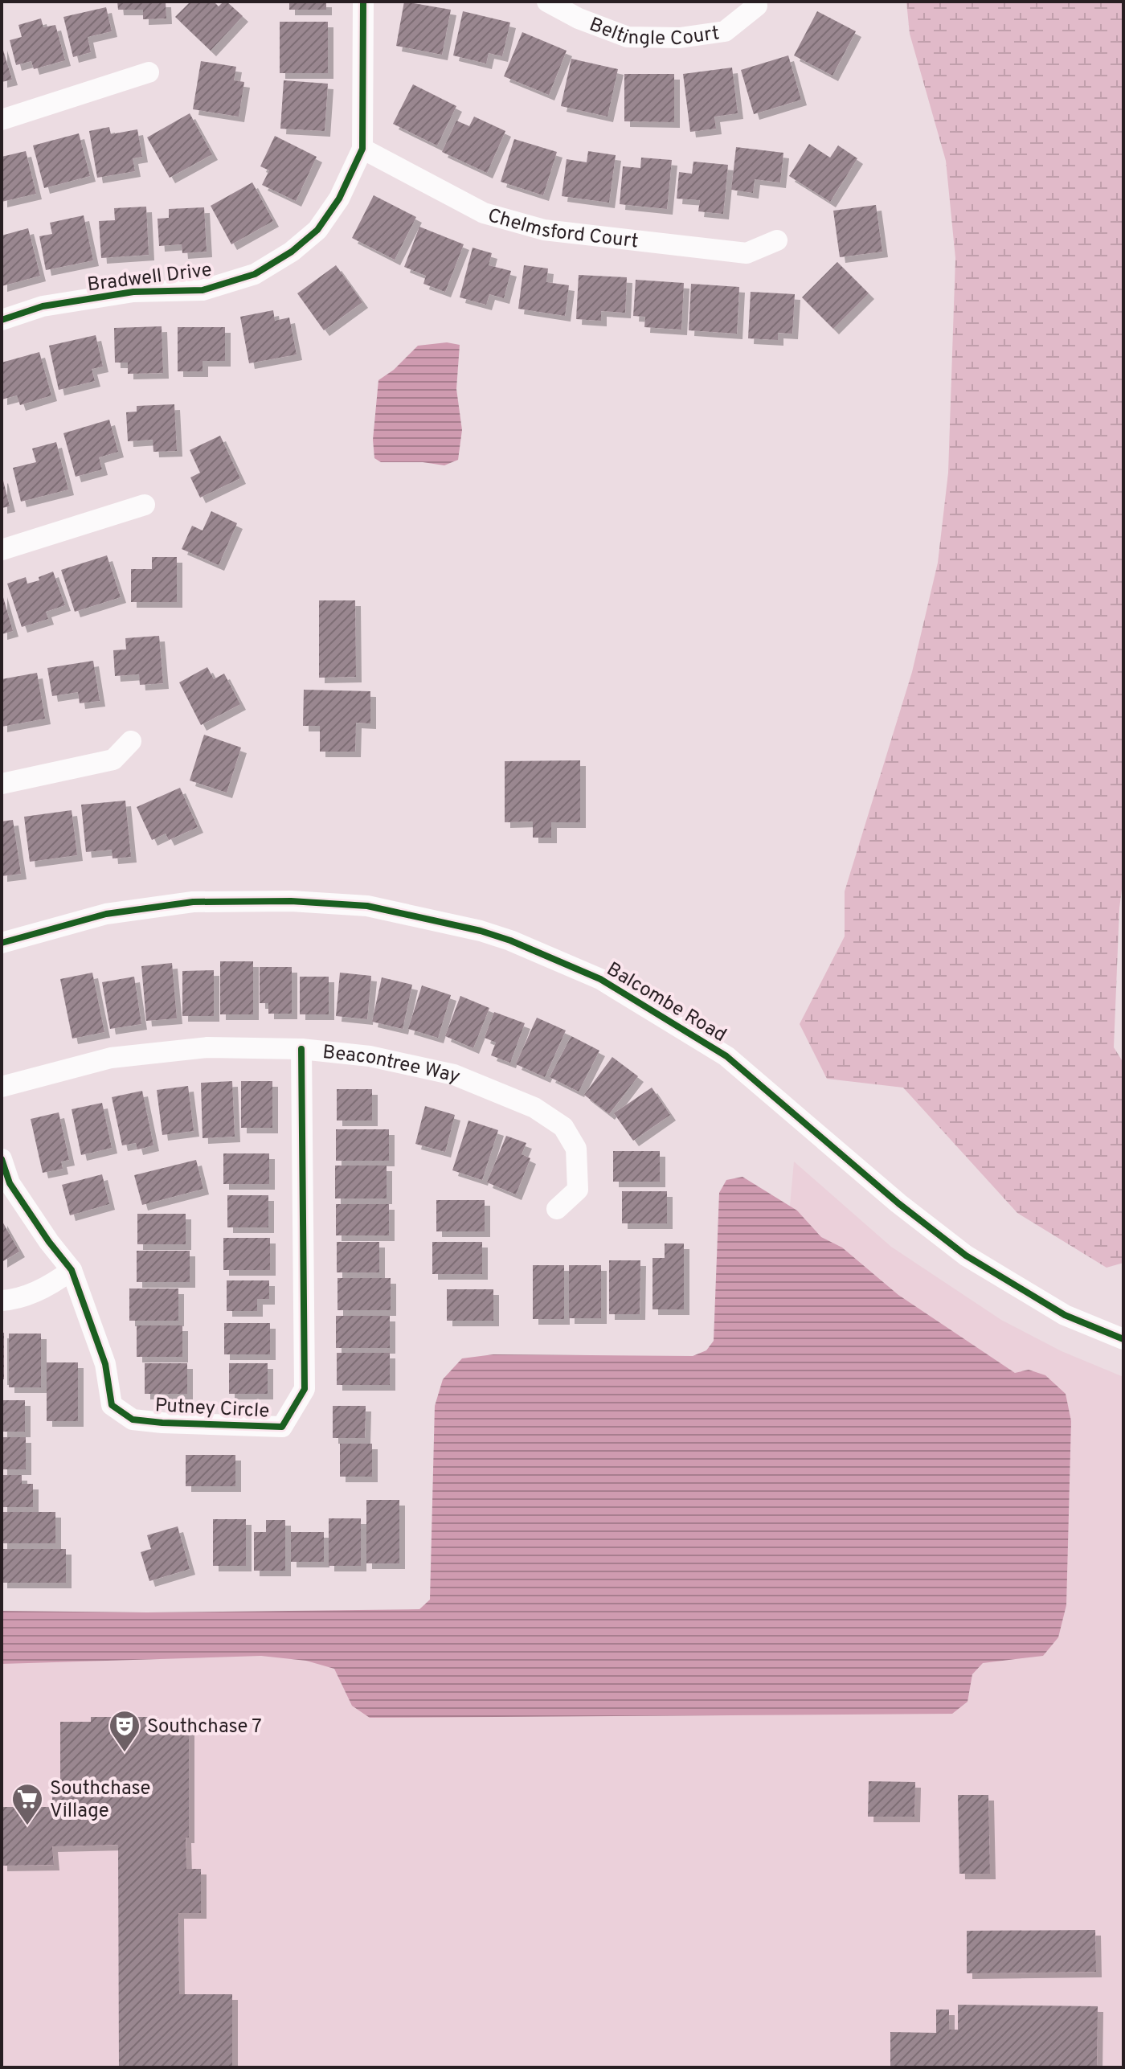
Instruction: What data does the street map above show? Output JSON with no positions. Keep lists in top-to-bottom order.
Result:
{
  "streets": {
    "street": [
      "Beltingle Court",
      "Chelmsford Court",
      "Bradwell Drive",
      "Balcombe Road",
      "Beacontree Way",
      "Putney Circle"
    ]
  },
  "crossings": [
    ["Chelmsford Court", "Bradwell Drive"],
    ["Beacontree Way", "Putney Circle"]
  ],
  "places": {
    "theatre": ["Southchase 7"],
    "supermarket": ["Southchase Village"]
  }
}
